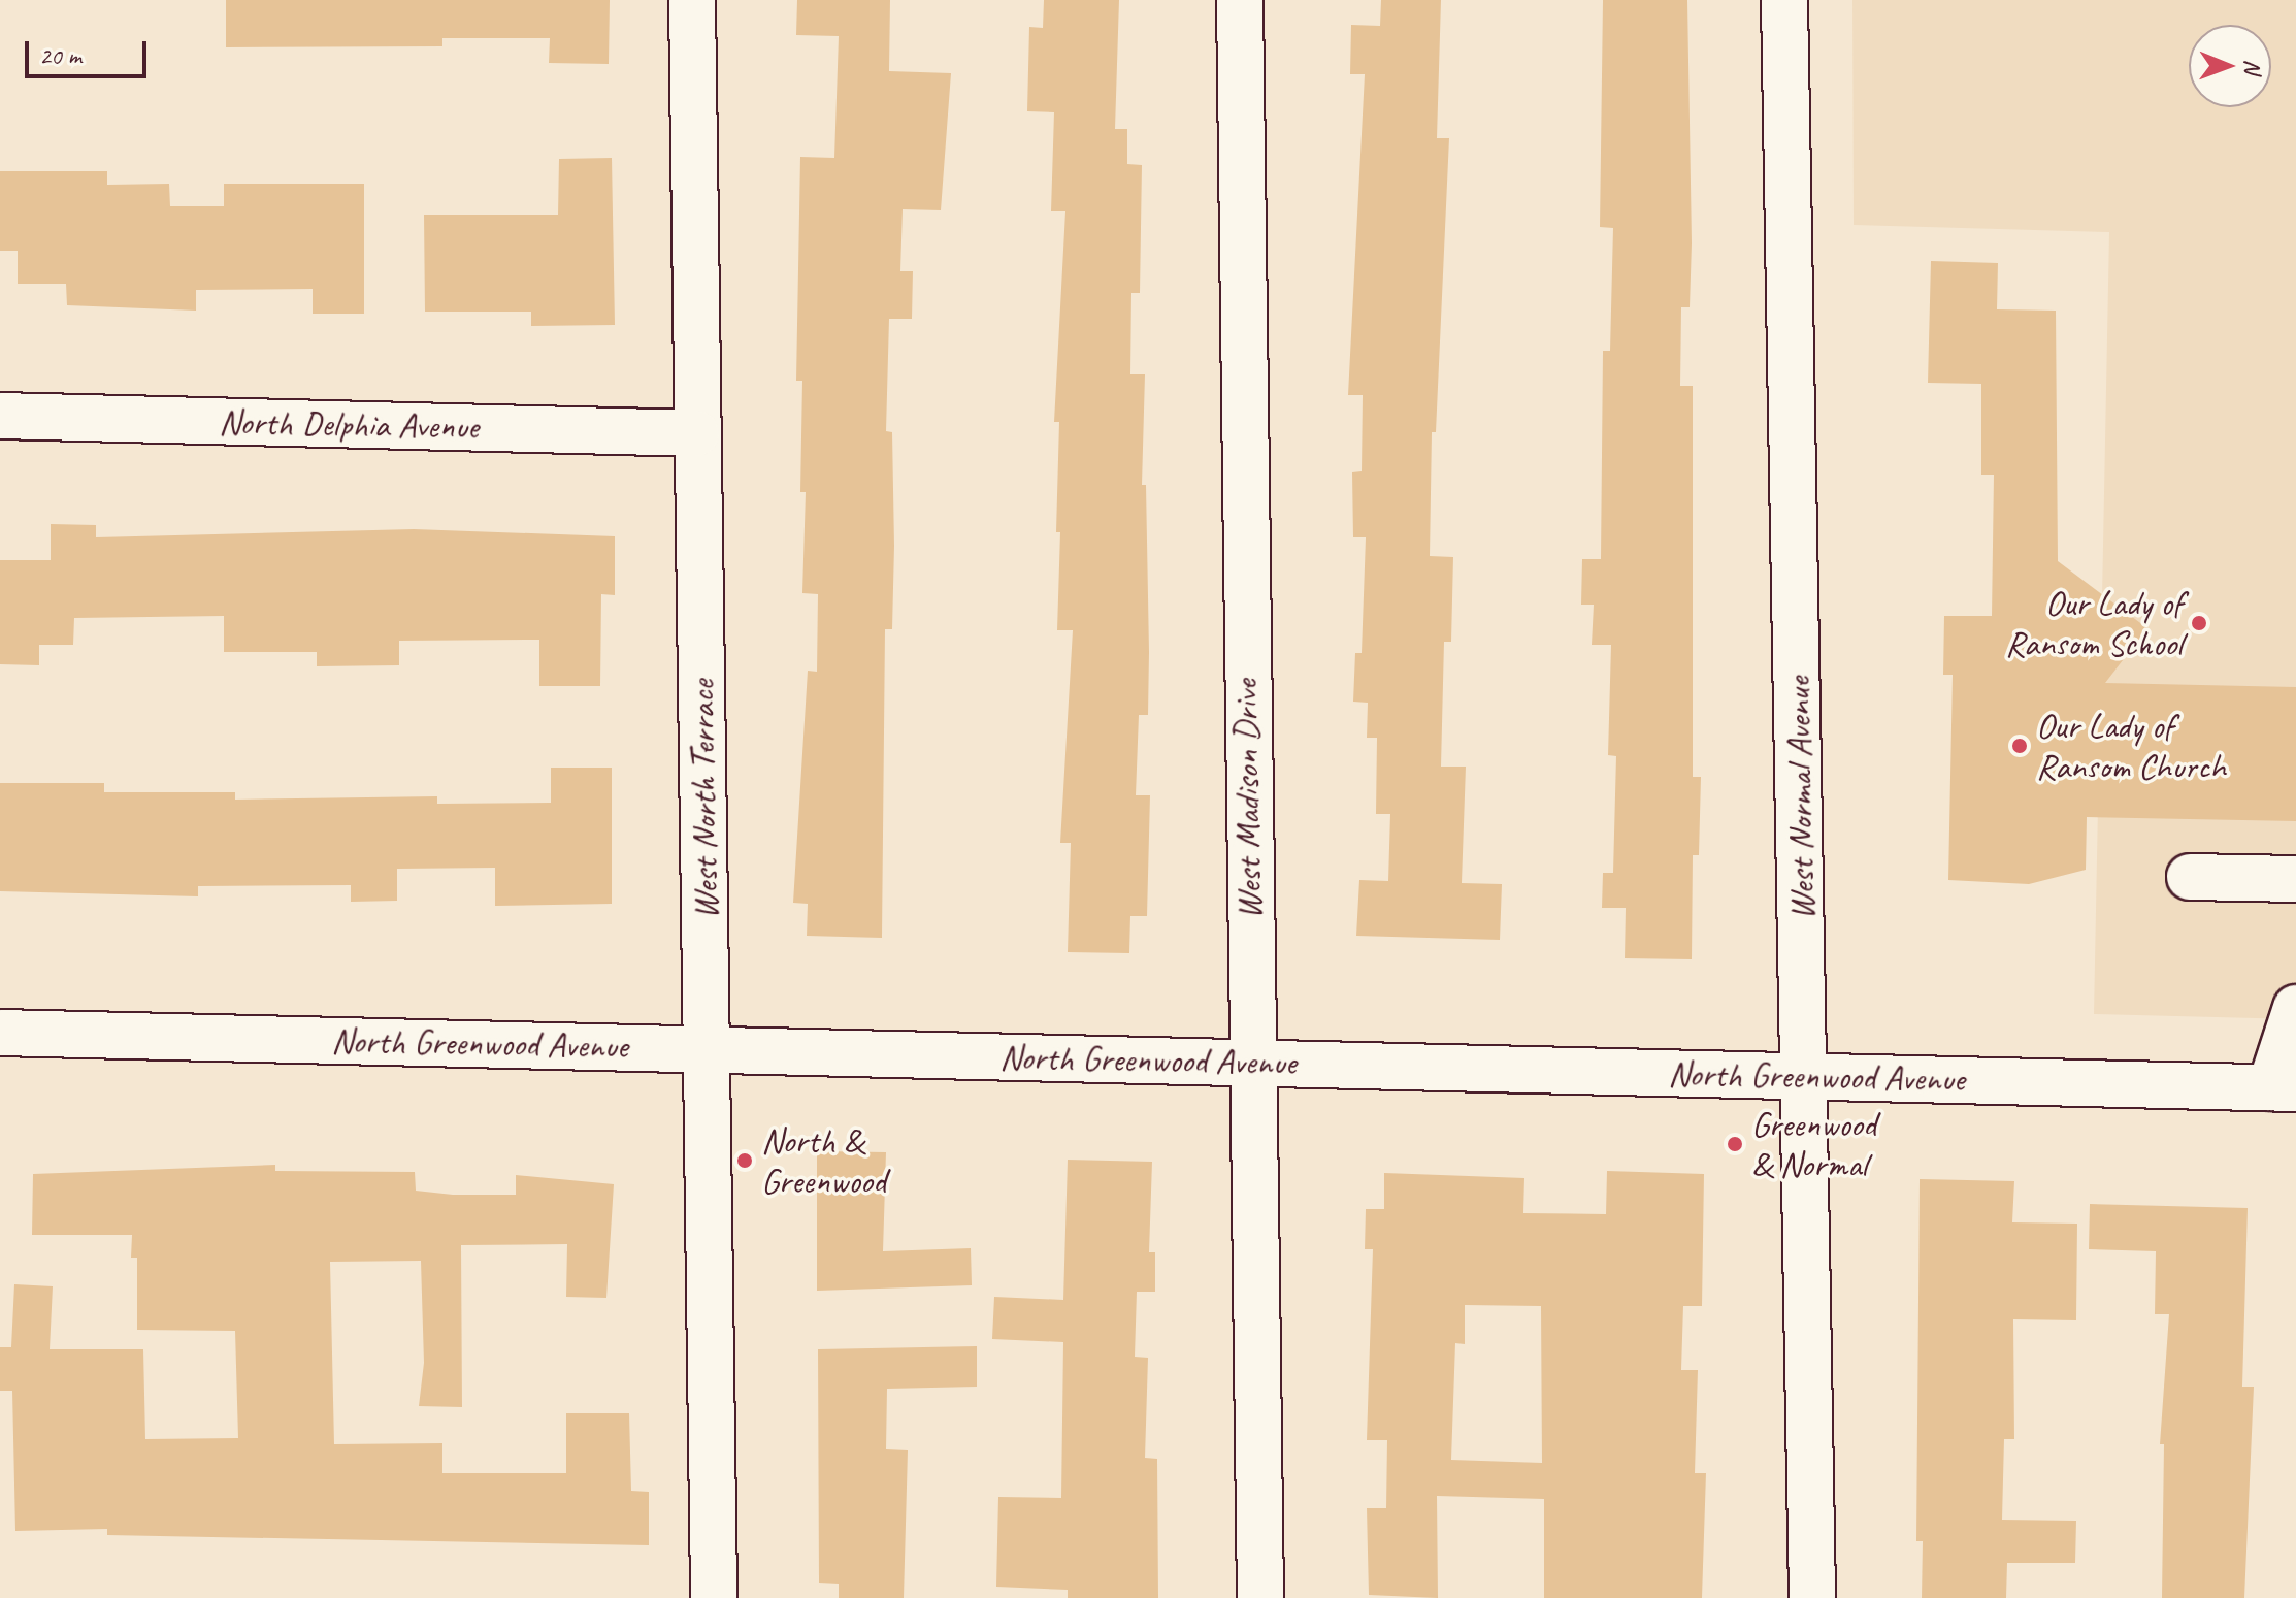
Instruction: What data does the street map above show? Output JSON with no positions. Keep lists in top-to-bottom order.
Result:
{
  "streets": {
    "street": [
      "North Delphia Avenue",
      "West Normal Avenue",
      "West North Terrace",
      "West Madison Drive",
      "North Greenwood Avenue"
    ]
  },
  "crossings": [
    ["North Delphia Avenue", "West North Terrace"],
    ["West Normal Avenue", "North Greenwood Avenue"],
    ["West North Terrace", "North Greenwood Avenue"],
    ["West Madison Drive", "North Greenwood Avenue"]
  ],
  "places": [
    "Our Lady of Ransom School",
    "Our Lady of Ransom Church",
    "Greenwood & Normal",
    "North & Greenwood"
  ],
  "scale_bar": "20 m",
  "north": "right"
}
